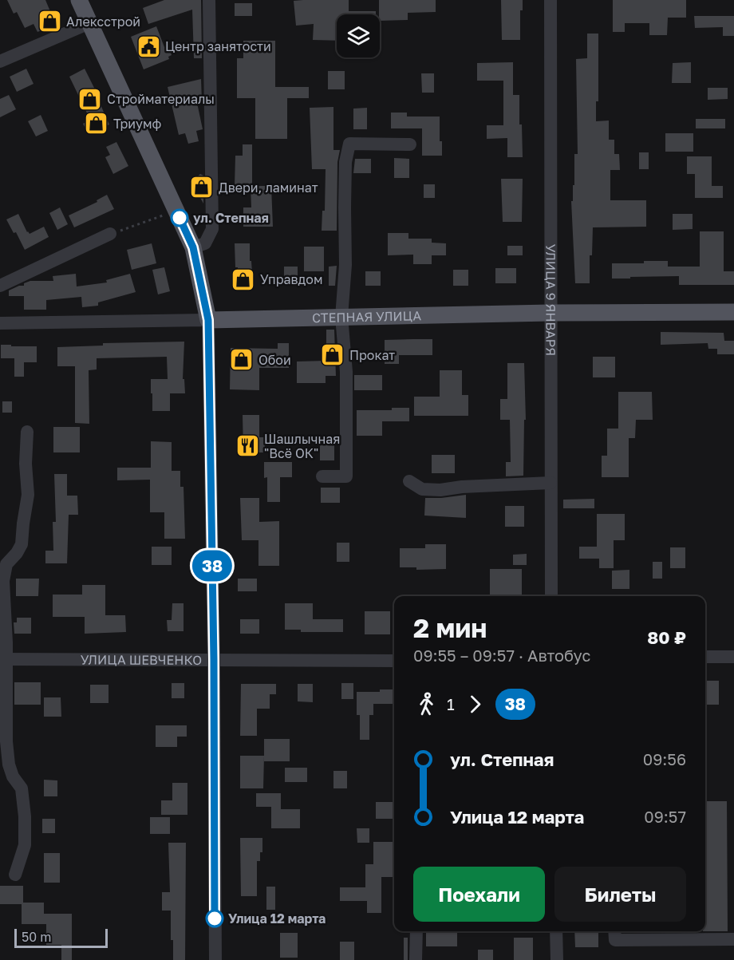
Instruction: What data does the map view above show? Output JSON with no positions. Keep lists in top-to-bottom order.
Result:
{
  "streets": {
    "main road": ["СТЕПНАЯ УЛИЦА"],
    "street": ["УЛИЦА 9 ЯНВАРЯ", "УЛИЦА ШЕВЧЕНКО"]
  },
  "crossings": [
    ["УЛИЦА 9 ЯНВАРЯ", "СТЕПНАЯ УЛИЦА"]
  ],
  "places": {
    "shop": [
      "Алексстрой",
      "Стройматериалы",
      "Триумф",
      "Двери, ламинат",
      "Управдом",
      "Прокат",
      "Обои"
    ],
    "public building": ["Центр занятости"],
    "other": ["ул. Степная", "Улица 12 марта"],
    "restaurant": ["Шашлычная \"Всё ОК\""]
  },
  "lines": ["bus line 38"],
  "scale_bar": "50 m",
  "page": {
    "on_map": "38",
    "heading": ["2 мин", "09:55 – 09:57 · Автобус", "80 ₽"],
    "legs": ["1", "38"],
    "list": [
      {
        "name": "ул. Степная",
        "value": "09:56"
      },
      {
        "name": "Улица 12 марта",
        "value": "09:57"
      }
    ],
    "buttons": ["Поехали", "Билеты"],
    "scale": "50 m"
  }
}
